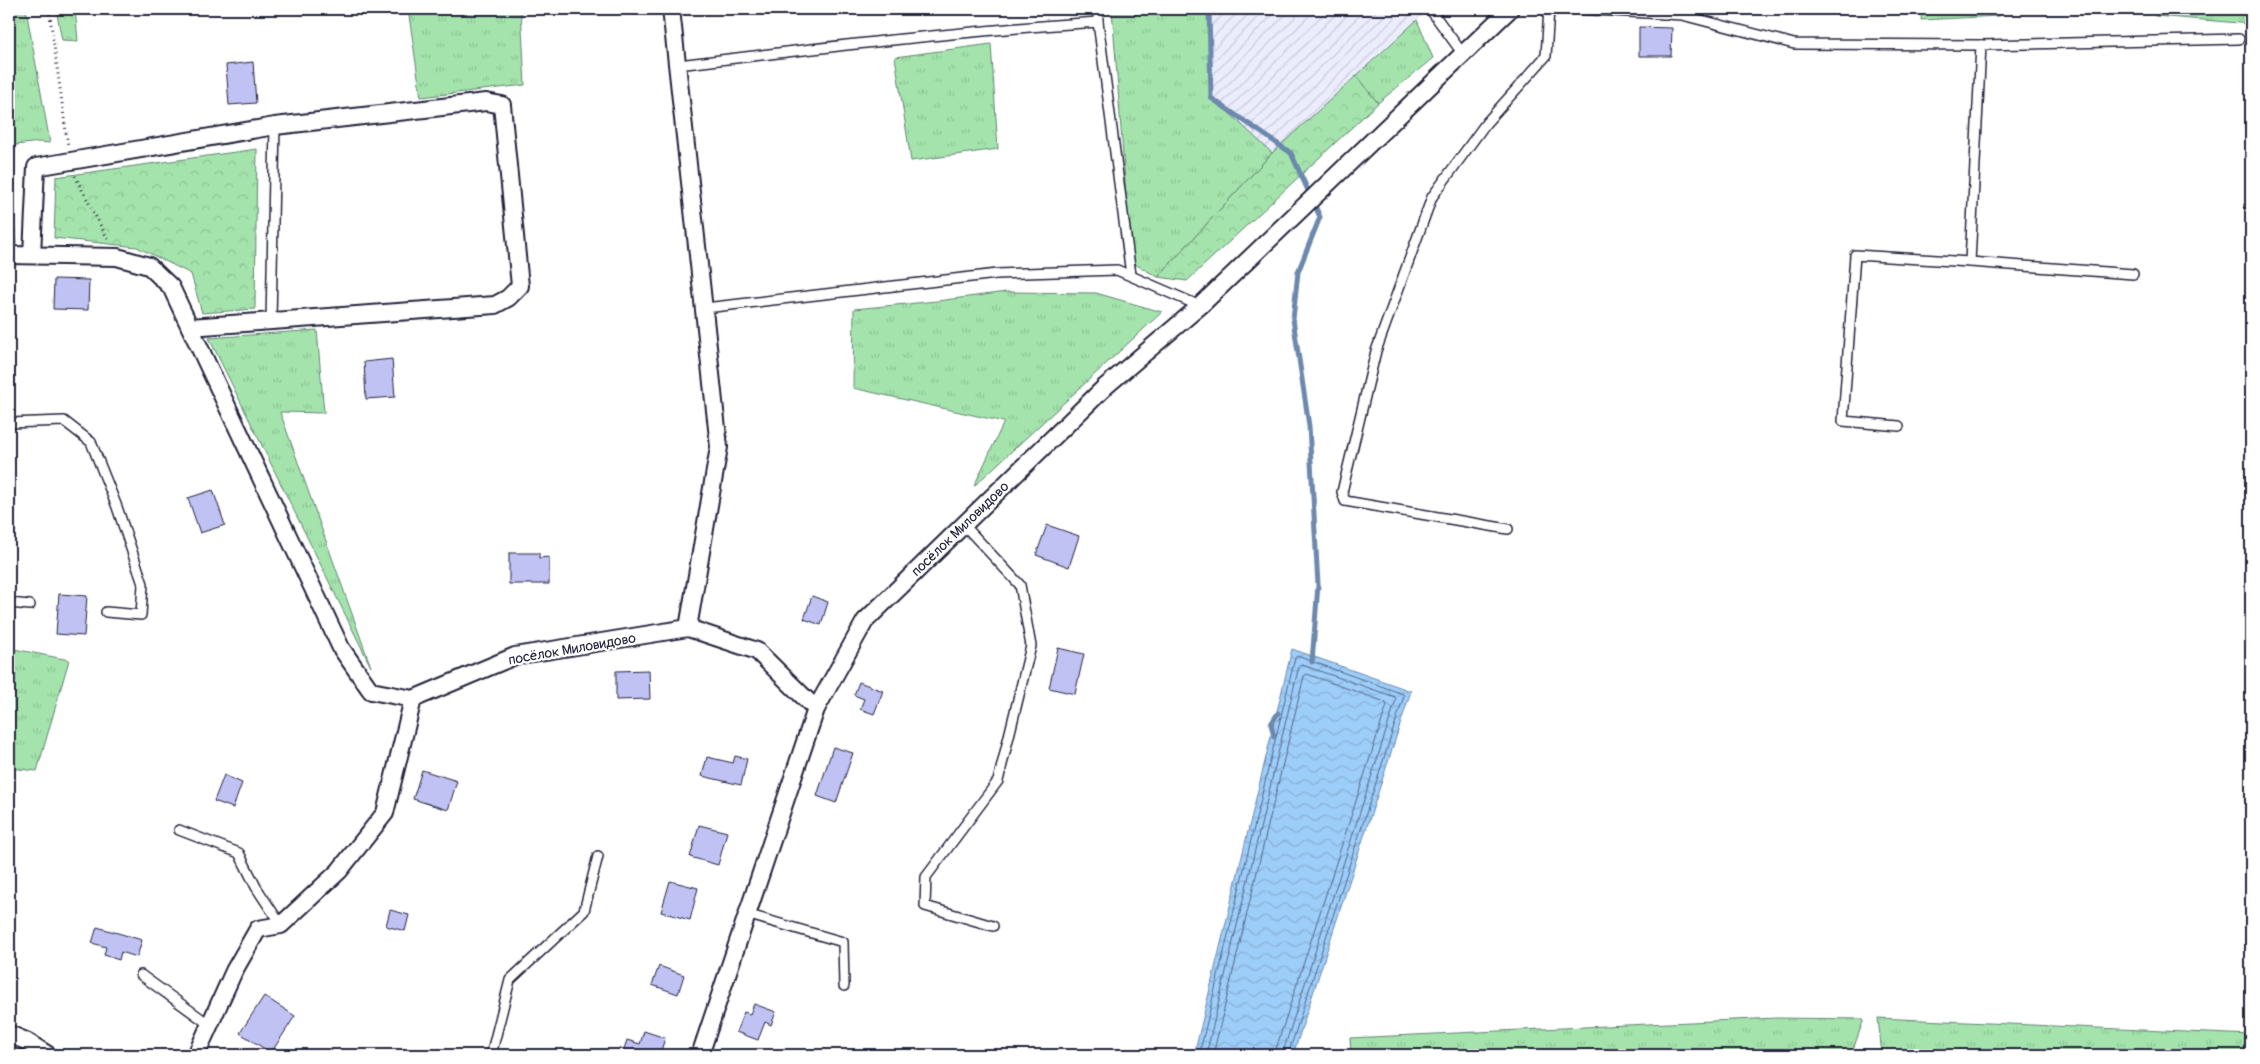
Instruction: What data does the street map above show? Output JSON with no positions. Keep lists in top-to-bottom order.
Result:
{
  "streets": {
    "street": ["посёлок Миловидово"]
  }
}
